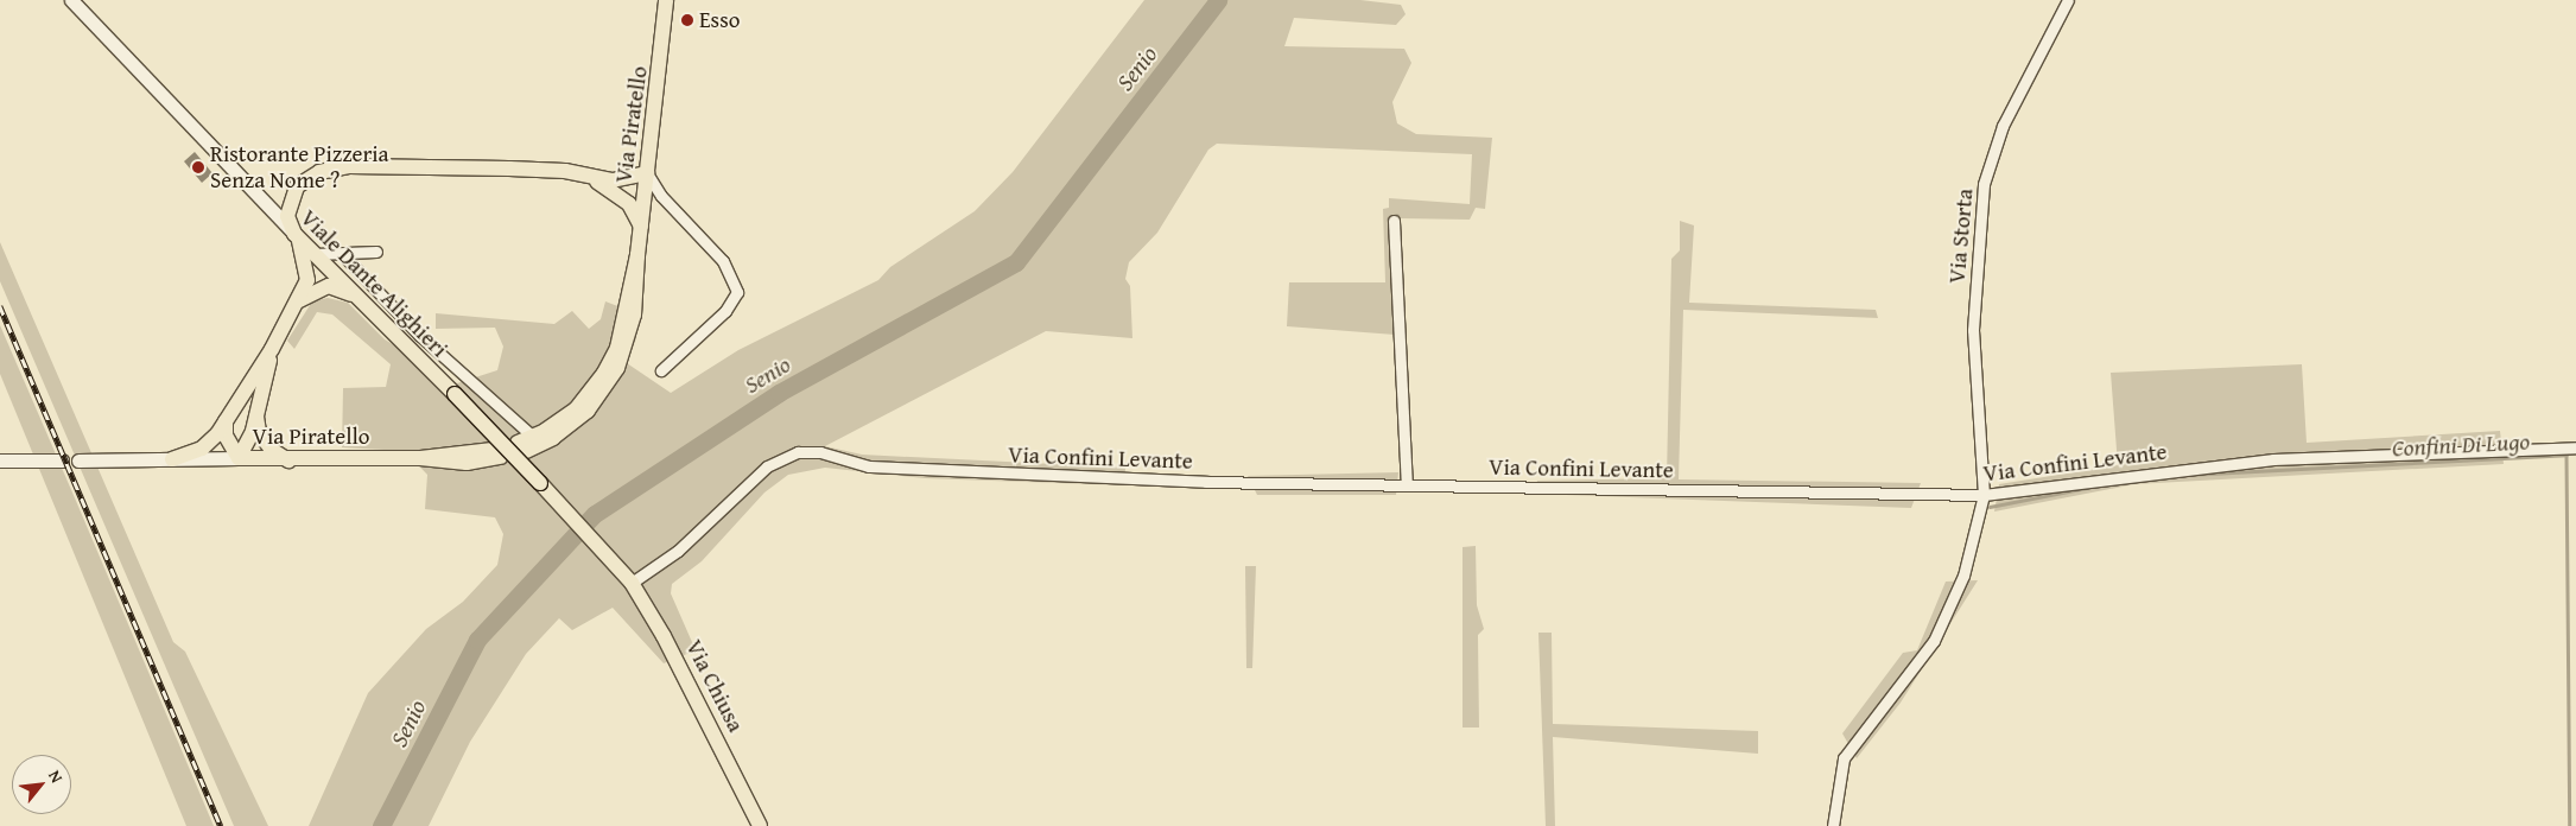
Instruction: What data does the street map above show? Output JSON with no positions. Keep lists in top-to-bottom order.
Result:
{
  "streets": {
    "main road": ["Via Piratello", "Viale Dante Alighieri", "Via Chiusa"],
    "street": ["Via Storta", "Via Confini Levante"]
  },
  "crossings": [
    ["Via Storta", "Via Confini Levante"],
    ["Viale Dante Alighieri", "Via Confini Levante"],
    ["Viale Dante Alighieri", "Via Chiusa"],
    ["Via Confini Levante", "Via Chiusa"]
  ],
  "water": ["Senio", "Confini Di Lugo"],
  "places": ["Esso", "Ristorante Pizzeria Senza Nome ?"],
  "north": "top right"
}
